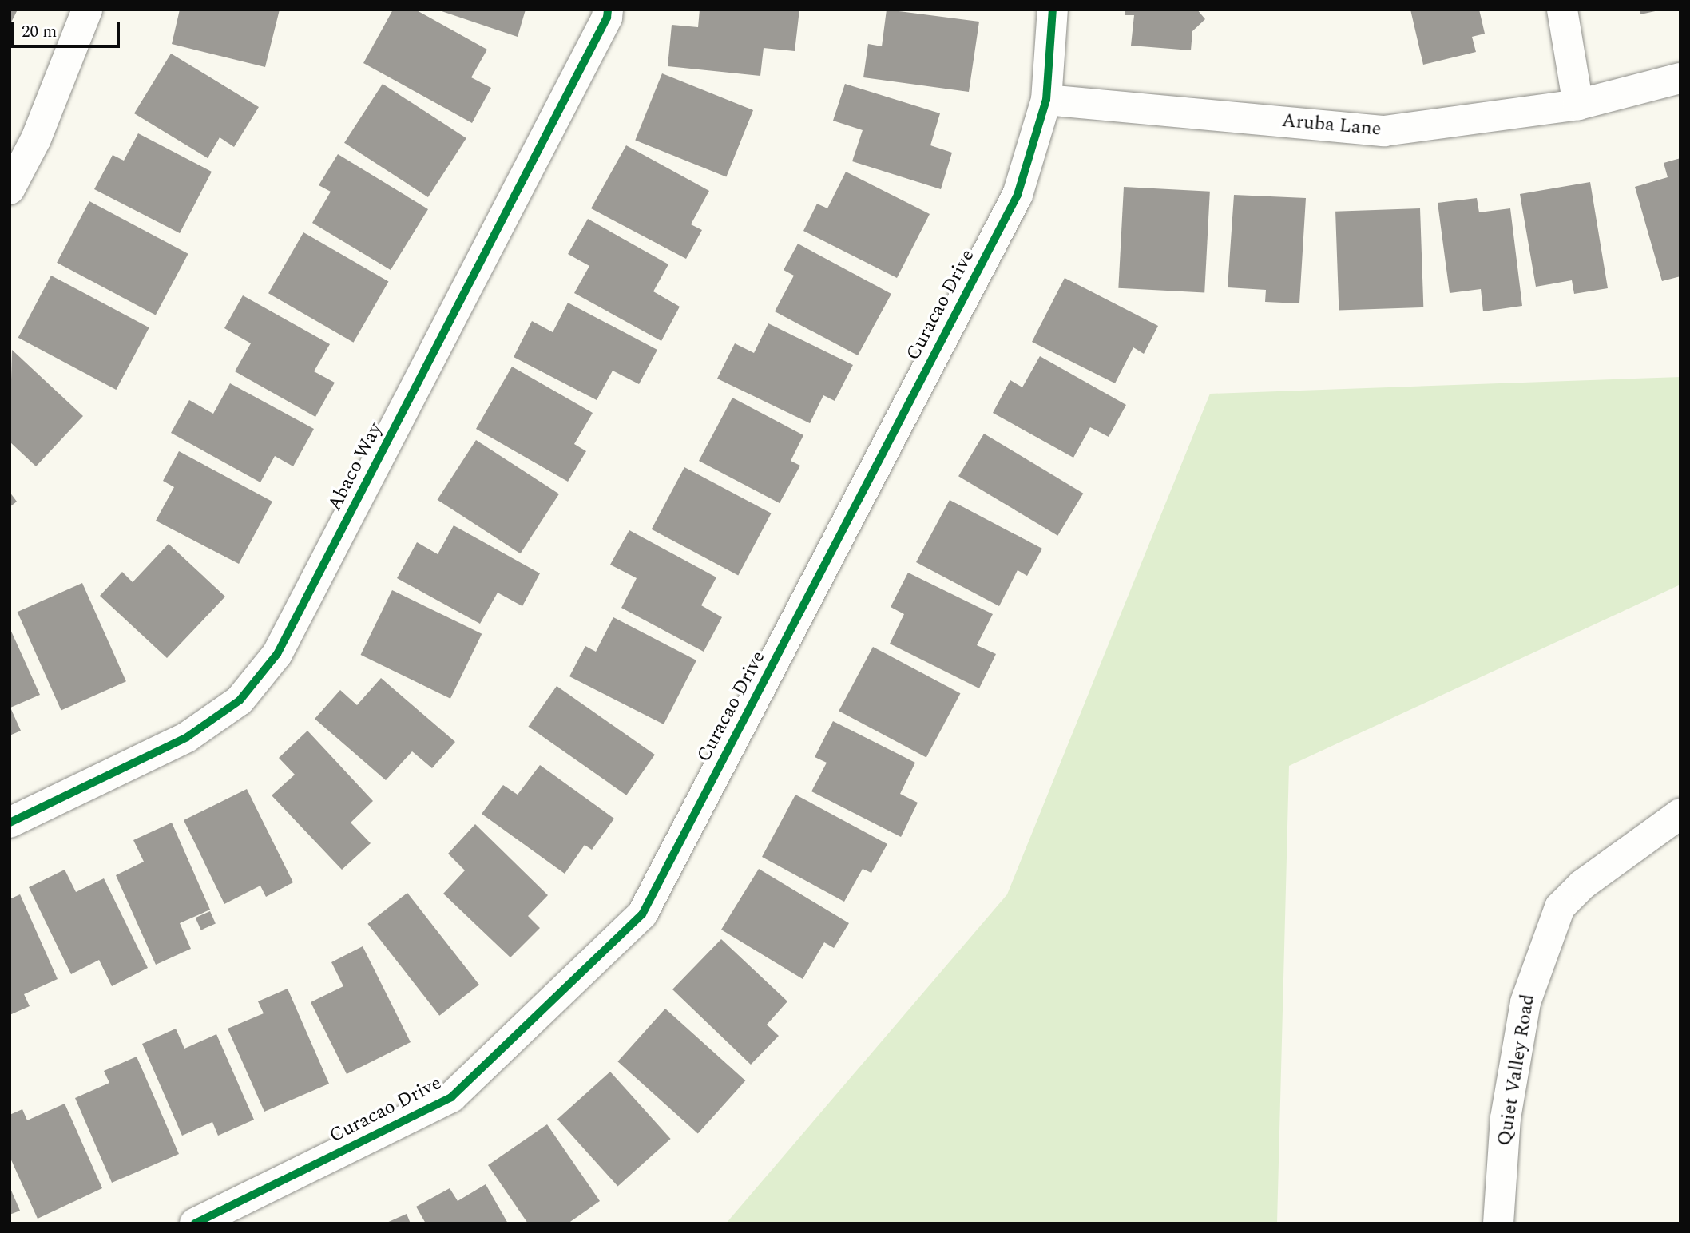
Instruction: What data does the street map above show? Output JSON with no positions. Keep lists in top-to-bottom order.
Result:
{
  "streets": {
    "street": [
      "Aruba Lane",
      "Curacao Drive",
      "Abaco Way",
      "Quiet Valley Road"
    ]
  },
  "crossings": [
    ["Aruba Lane", "Curacao Drive"]
  ],
  "scale_bar": "20 m"
}
